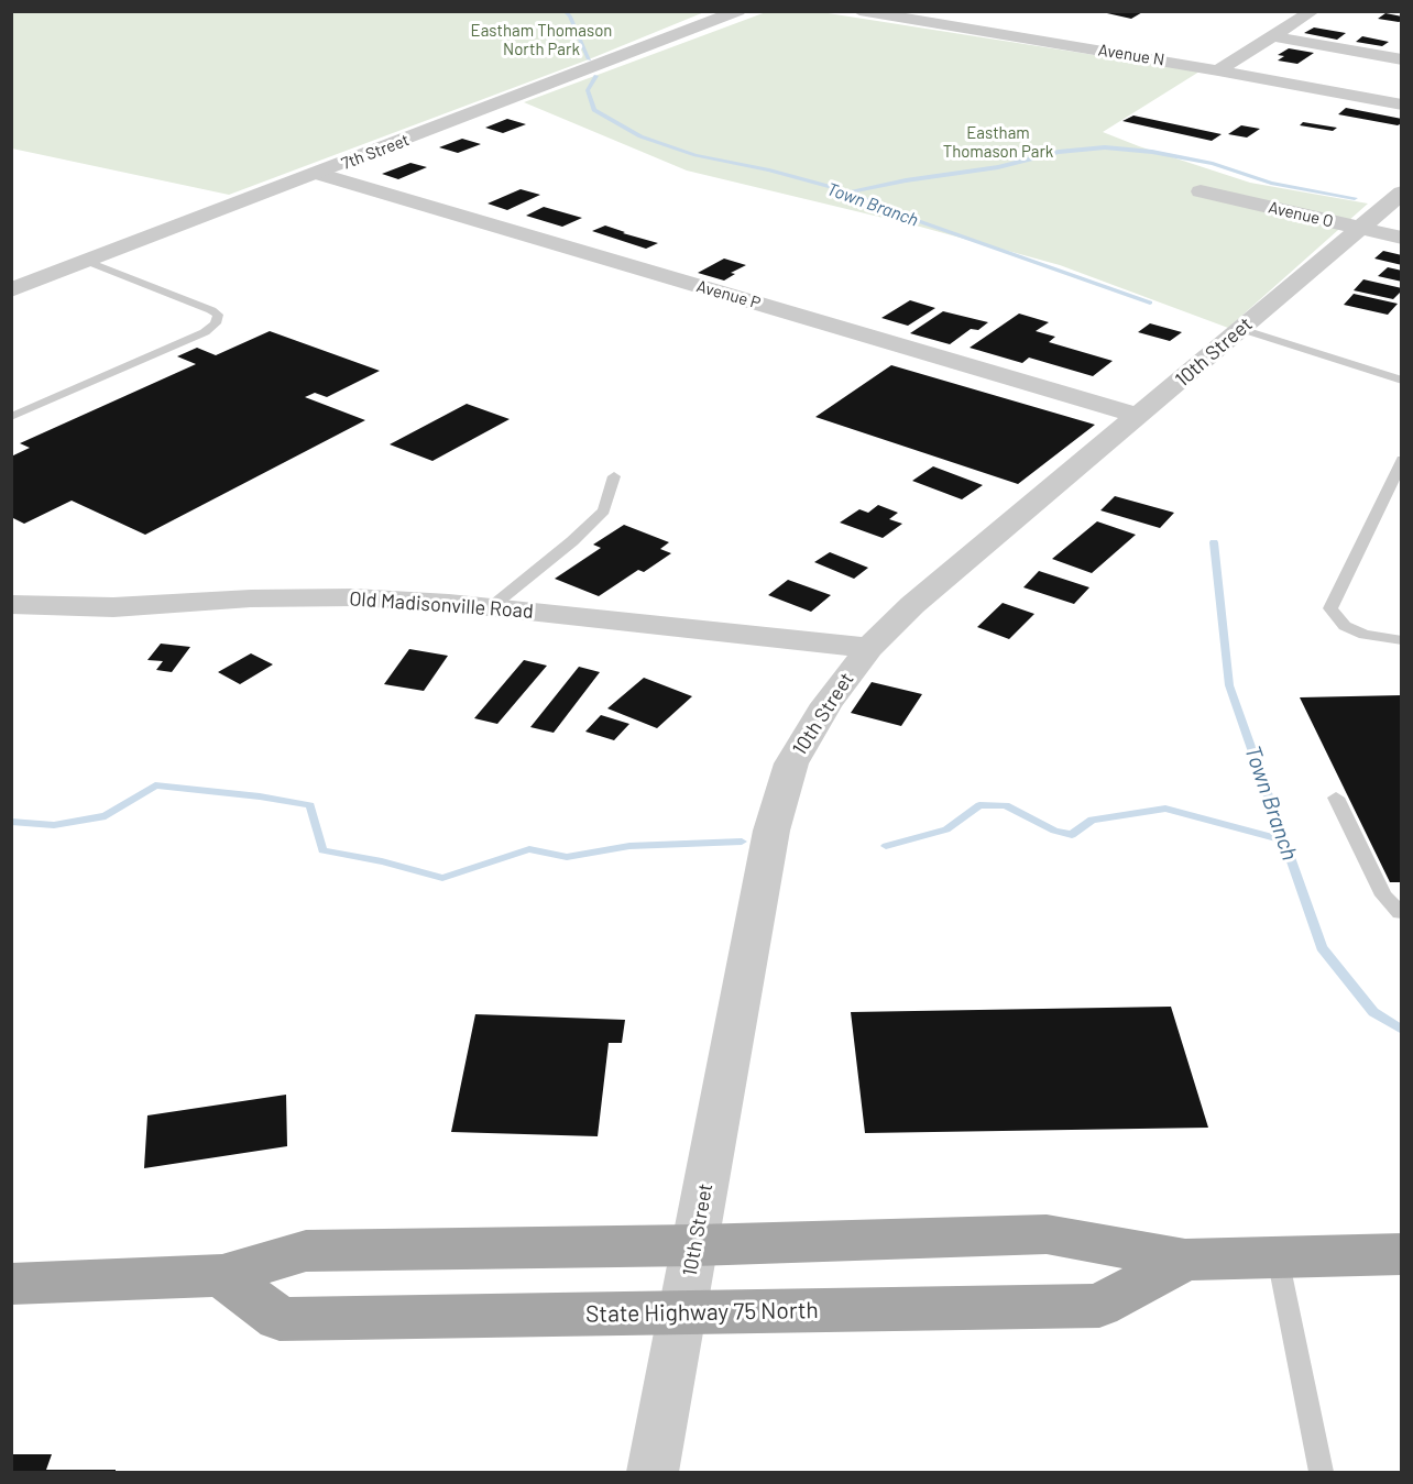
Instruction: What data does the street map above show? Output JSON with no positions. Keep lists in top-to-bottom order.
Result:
{
  "streets": {
    "main road": ["State Highway 75 North"],
    "street": [
      "Avenue N",
      "7th Street",
      "Avenue O",
      "Avenue P",
      "10th Street",
      "Old Madisonville Road"
    ]
  },
  "crossings": [
    ["7th Street", "Avenue P"],
    ["Avenue O", "10th Street"],
    ["Avenue P", "10th Street"],
    ["10th Street", "Old Madisonville Road"],
    ["10th Street", "State Highway 75 North"]
  ],
  "water": ["Town Branch"],
  "parks": ["Eastham Thomason North Park", "Eastham Thomason Park"]
}
